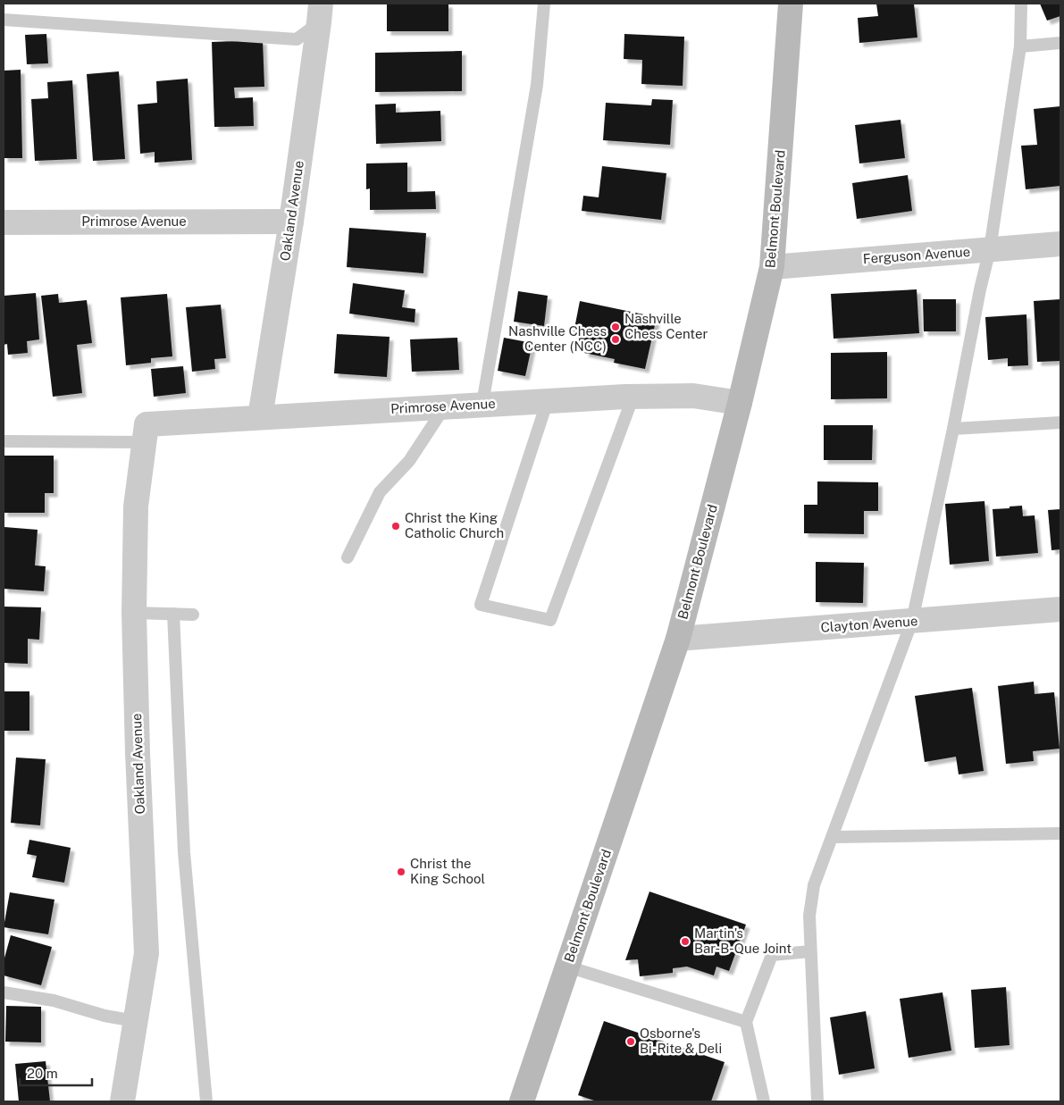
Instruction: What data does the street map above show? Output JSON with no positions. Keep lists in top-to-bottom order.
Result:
{
  "streets": {
    "street": [
      "Belmont Boulevard",
      "Oakland Avenue",
      "Primrose Avenue",
      "Ferguson Avenue",
      "Clayton Avenue"
    ]
  },
  "crossings": [
    ["Belmont Boulevard", "Primrose Avenue"],
    ["Belmont Boulevard", "Ferguson Avenue"],
    ["Belmont Boulevard", "Clayton Avenue"],
    ["Oakland Avenue", "Primrose Avenue"]
  ],
  "places": [
    "Nashville Chess Center",
    "Nashville Chess Center (NCC)",
    "Christ the King Catholic Church",
    "Christ the King School",
    "Martin's Bar-B-Que Joint",
    "Osborne's Bi-Rite & Deli"
  ],
  "scale_bar": "20 m"
}
